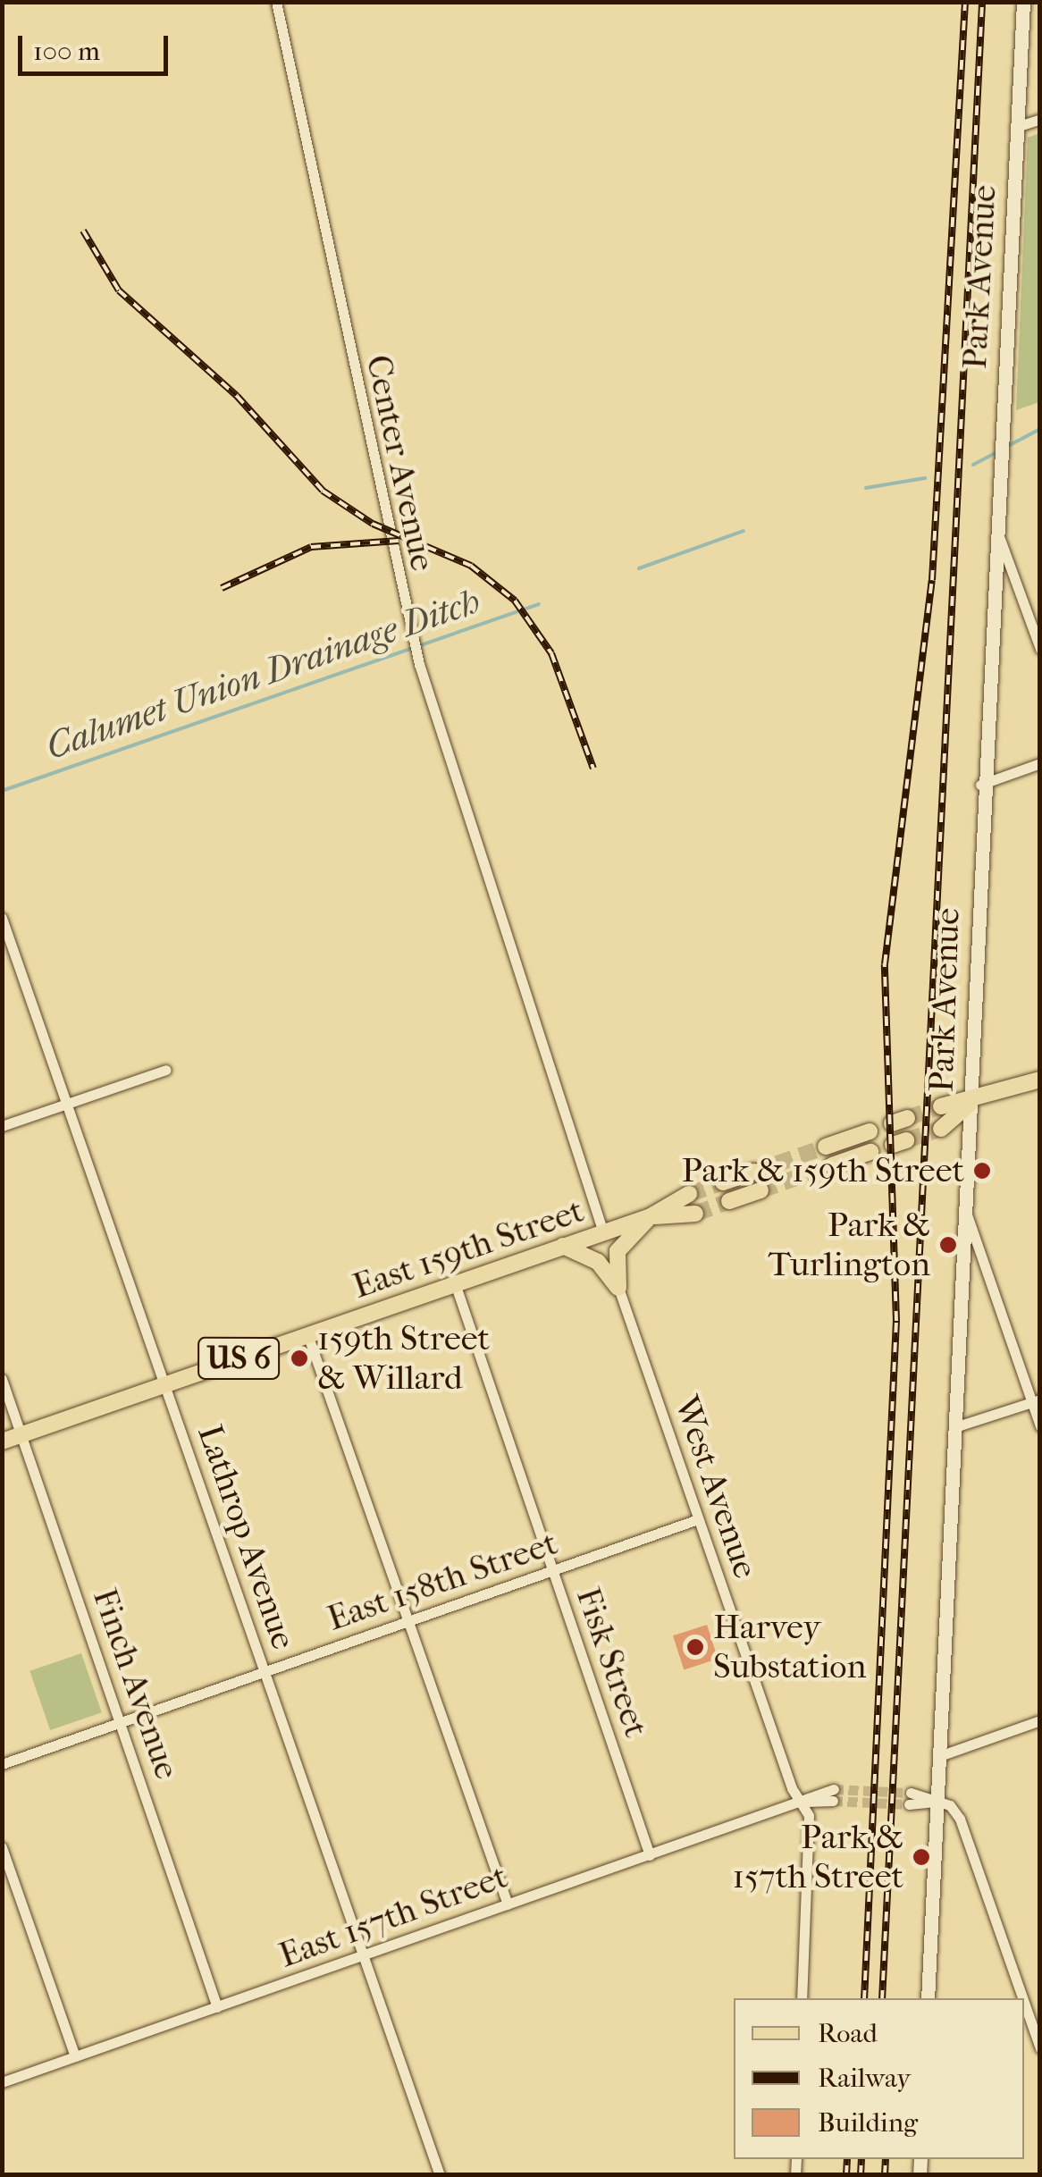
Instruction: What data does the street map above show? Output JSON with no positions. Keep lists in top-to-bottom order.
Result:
{
  "streets": {
    "main road": ["East 159th Street", "US 6"],
    "street": [
      "Park Avenue",
      "Center Avenue",
      "West Avenue",
      "Lathrop Avenue",
      "East 158th Street",
      "Fisk Street",
      "Finch Avenue",
      "East 157th Street"
    ]
  },
  "crossings": [
    ["Center Avenue", "East 159th Street"],
    ["East 159th Street", "Lathrop Avenue"],
    ["East 159th Street", "Fisk Street"],
    ["East 159th Street", "Finch Avenue"],
    ["West Avenue", "East 158th Street"],
    ["West Avenue", "East 157th Street"],
    ["Lathrop Avenue", "East 158th Street"],
    ["Lathrop Avenue", "East 157th Street"],
    ["East 158th Street", "Fisk Street"],
    ["East 158th Street", "Finch Avenue"],
    ["Fisk Street", "East 157th Street"],
    ["Finch Avenue", "East 157th Street"]
  ],
  "water": ["Calumet Union Drainage Ditch"],
  "places": [
    "Park & 159th Street",
    "Park & Turlington",
    "159th Street & Willard",
    "Harvey Substation",
    "Park & 157th Street"
  ],
  "legend": ["Road", "Railway", "Building"],
  "scale_bar": "100 m"
}
